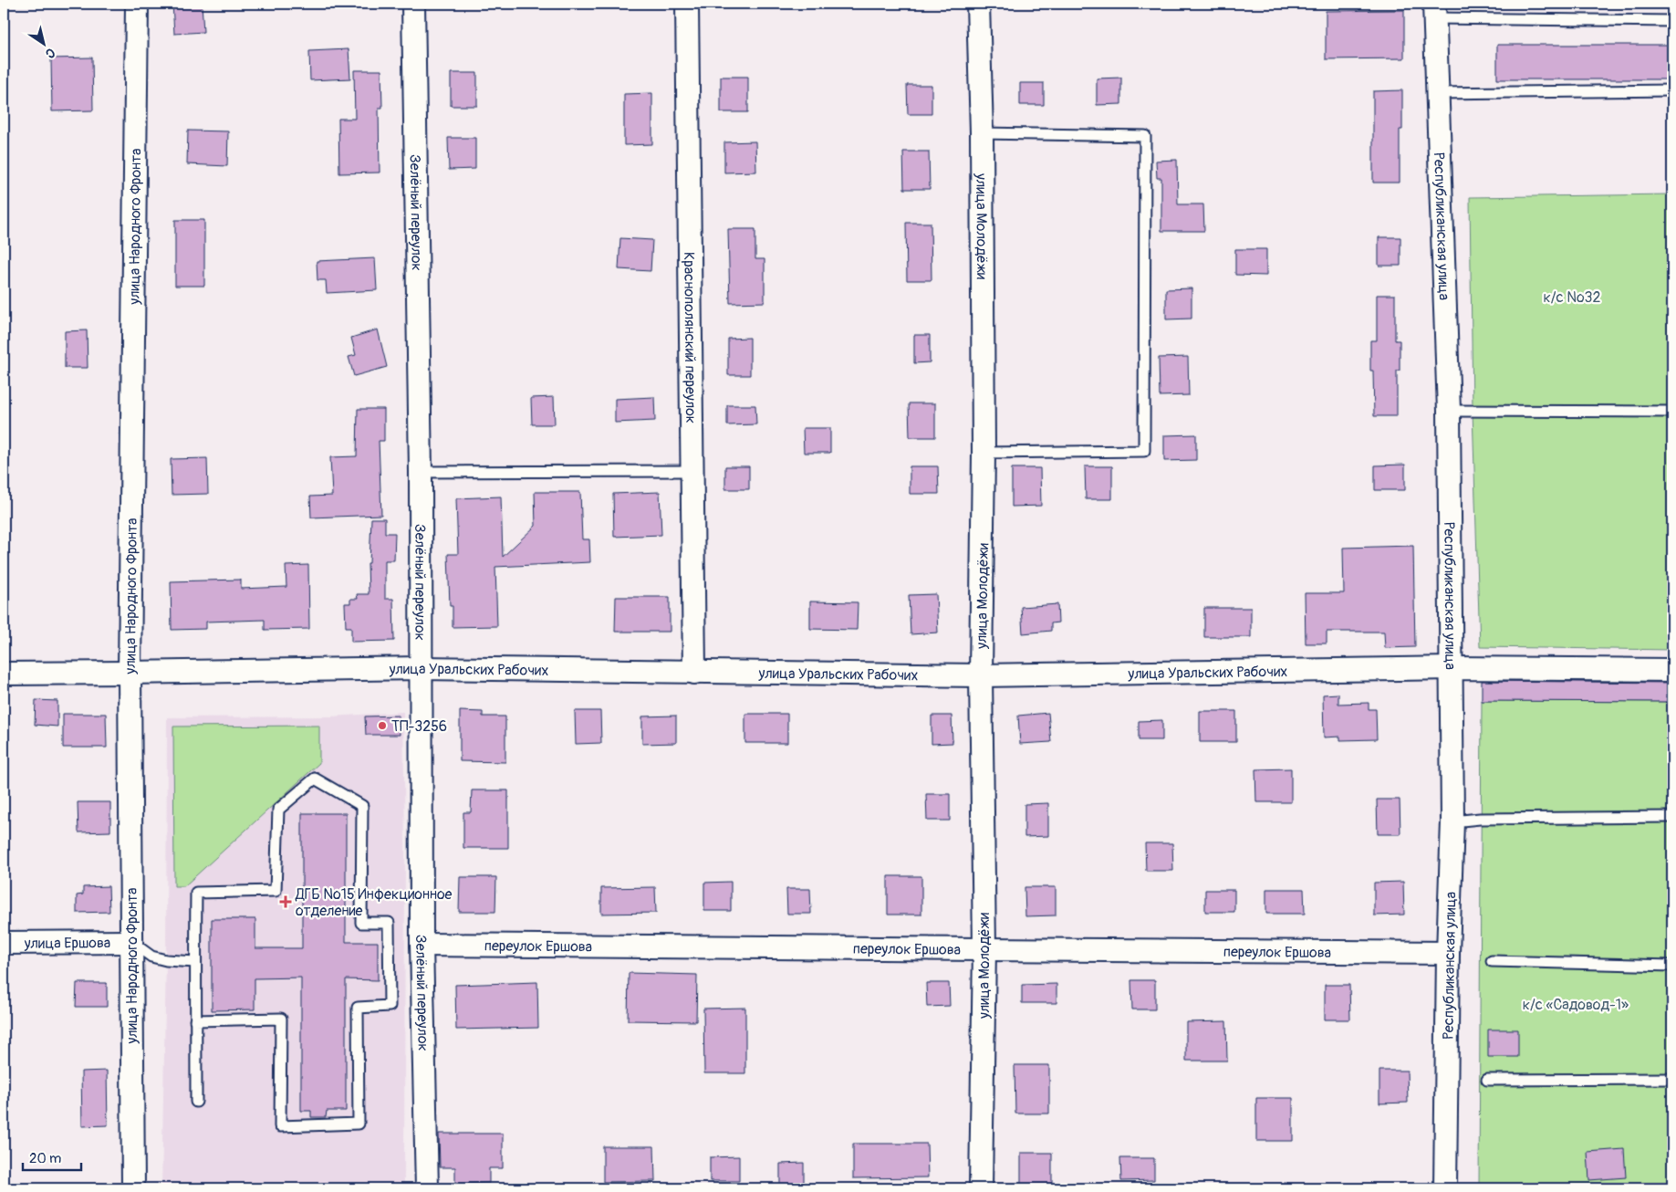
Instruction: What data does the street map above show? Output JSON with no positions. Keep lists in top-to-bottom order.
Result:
{
  "streets": {
    "street": [
      "Зелёный переулок",
      "улица Народного Фронта",
      "улица Молодёжи",
      "Республиканская улица",
      "Краснополянский переулок",
      "улица Уральских Рабочих",
      "улица Ершова",
      "переулок Ершова"
    ]
  },
  "crossings": [
    ["Зелёный переулок", "улица Уральских Рабочих"],
    ["Зелёный переулок", "переулок Ершова"],
    ["улица Народного Фронта", "улица Уральских Рабочих"],
    ["улица Народного Фронта", "улица Ершова"],
    ["улица Молодёжи", "улица Уральских Рабочих"],
    ["улица Молодёжи", "переулок Ершова"],
    ["Республиканская улица", "улица Уральских Рабочих"],
    ["Республиканская улица", "переулок Ершова"],
    ["Краснополянский переулок", "улица Уральских Рабочих"]
  ],
  "parks": ["к/с №32", "к/с «Садовод-1»"],
  "places": {
    "other": ["ТП-3256"],
    "health": ["ДГБ №15 Инфекционное отделение"]
  },
  "scale_bar": "20 m",
  "north": "bottom right"
}
